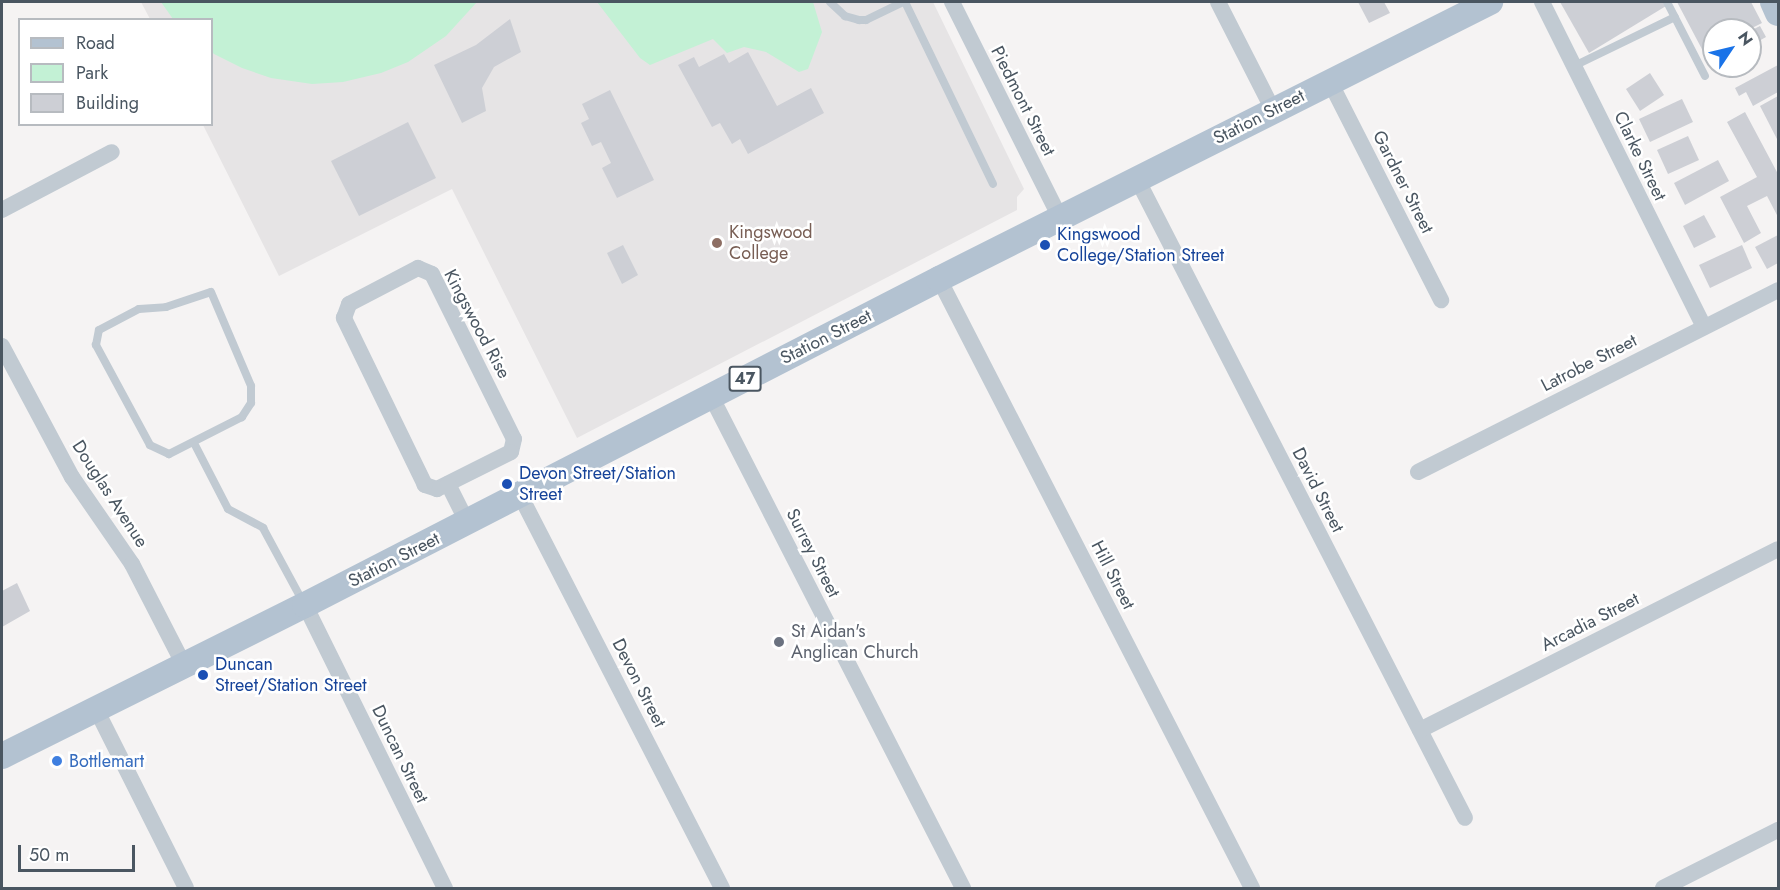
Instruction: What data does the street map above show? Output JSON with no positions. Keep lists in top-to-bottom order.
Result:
{
  "streets": {
    "main road": ["Station Street", "47"],
    "street": [
      "Piedmont Street",
      "Clarke Street",
      "Gardner Street",
      "Kingswood Rise",
      "Latrobe Street",
      "David Street",
      "Douglas Avenue",
      "Surrey Street",
      "Hill Street",
      "Arcadia Street",
      "Devon Street",
      "Duncan Street"
    ]
  },
  "crossings": [
    ["Piedmont Street", "Station Street"],
    ["Station Street", "Gardner Street"],
    ["Station Street", "David Street"],
    ["Station Street", "Douglas Avenue"],
    ["Station Street", "Surrey Street"],
    ["Station Street", "Hill Street"],
    ["Station Street", "Devon Street"],
    ["Station Street", "Duncan Street"],
    ["Clarke Street", "Latrobe Street"],
    ["David Street", "Arcadia Street"]
  ],
  "places": [
    "Kingswood College",
    "Kingswood College/Station Street",
    "Devon Street/Station Street",
    "St Aidan's Anglican Church",
    "Duncan Street/Station Street",
    "Bottlemart"
  ],
  "legend": ["Road", "Park", "Building"],
  "scale_bar": "50 m",
  "north": "top right"
}
